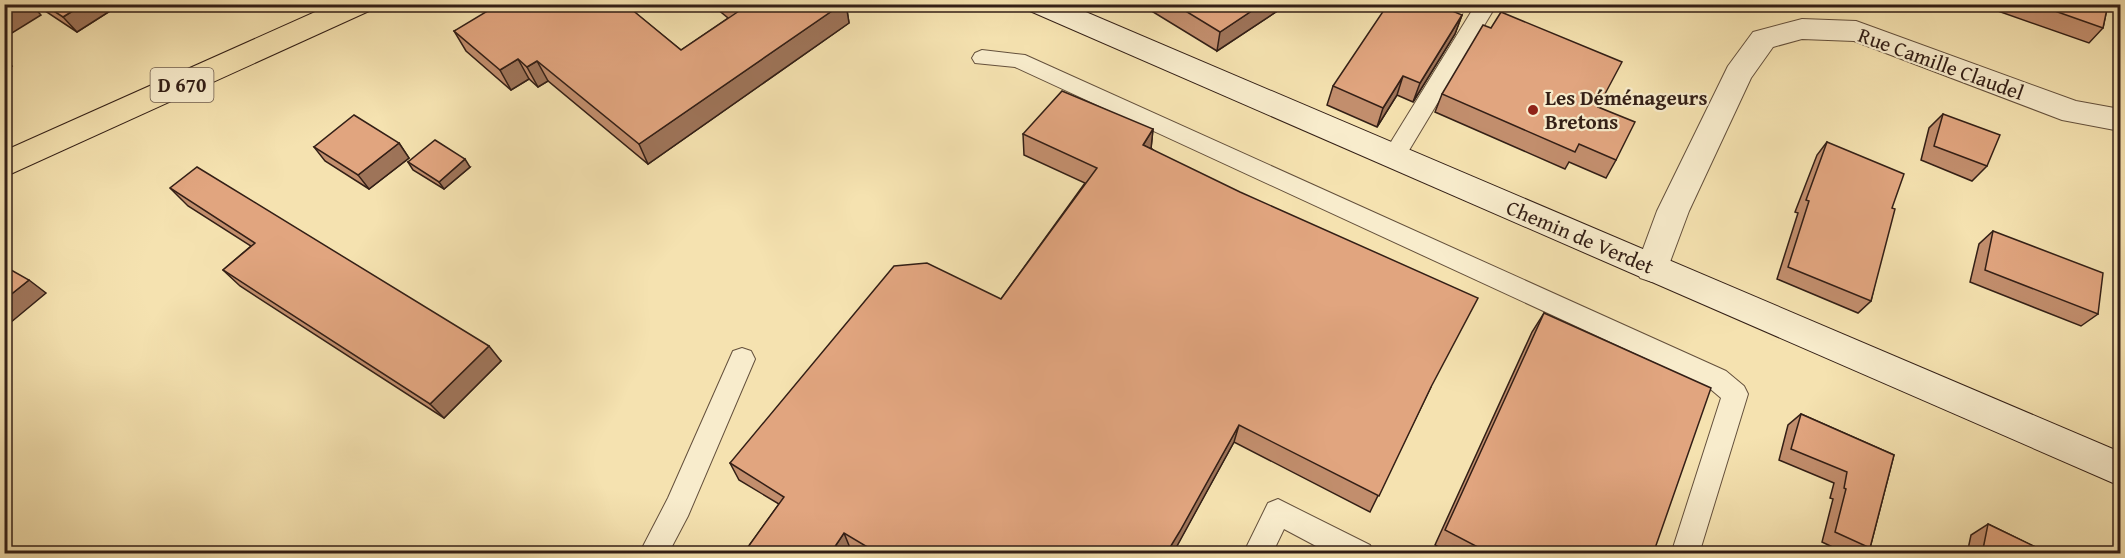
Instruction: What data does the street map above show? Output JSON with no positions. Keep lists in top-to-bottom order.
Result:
{
  "streets": {
    "main road": ["D 670"],
    "street": ["Rue Camille Claudel", "Chemin de Verdet"]
  },
  "crossings": [
    ["Rue Camille Claudel", "Chemin de Verdet"]
  ],
  "places": ["Les Déménageurs Bretons"]
}
